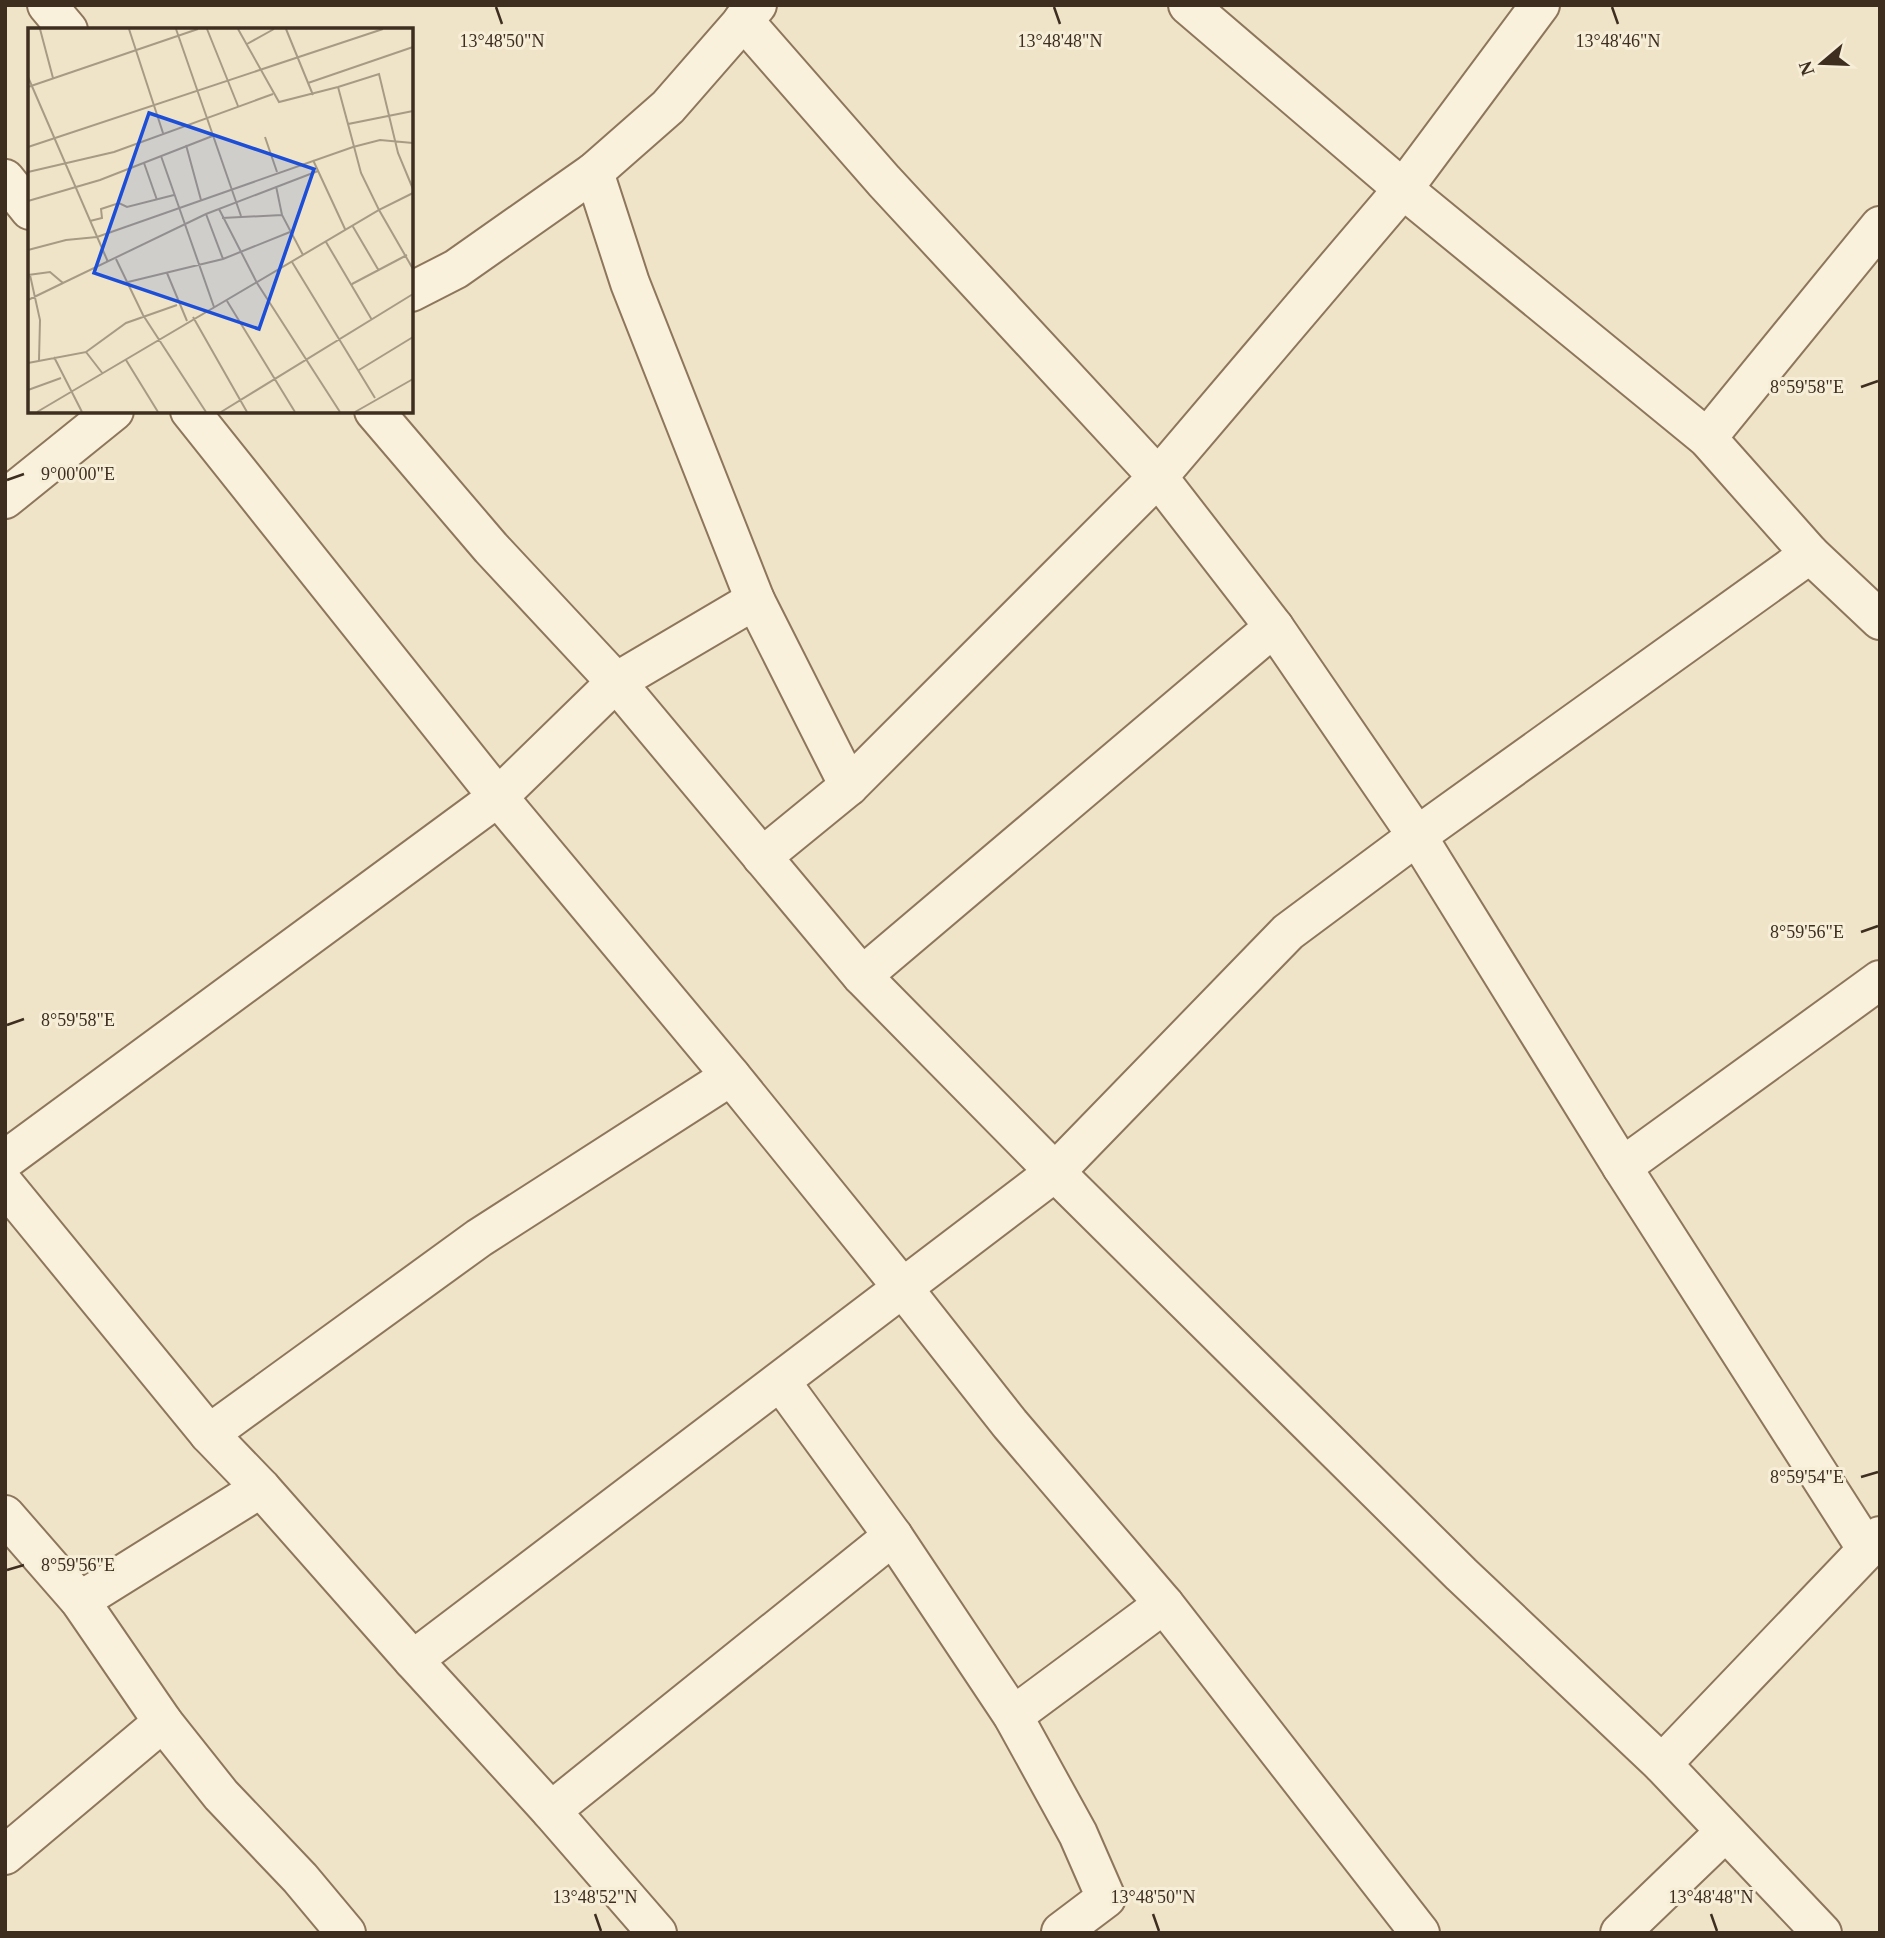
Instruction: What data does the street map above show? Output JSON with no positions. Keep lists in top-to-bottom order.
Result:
{
  "north": "left",
  "coordinates": [
    "13°48'50\"N",
    "13°48'48\"N",
    "13°48'46\"N",
    "8°59'58\"E",
    "9°00'00\"E",
    "8°59'56\"E",
    "8°59'54\"E",
    "13°48'52\"N"
  ]
}
